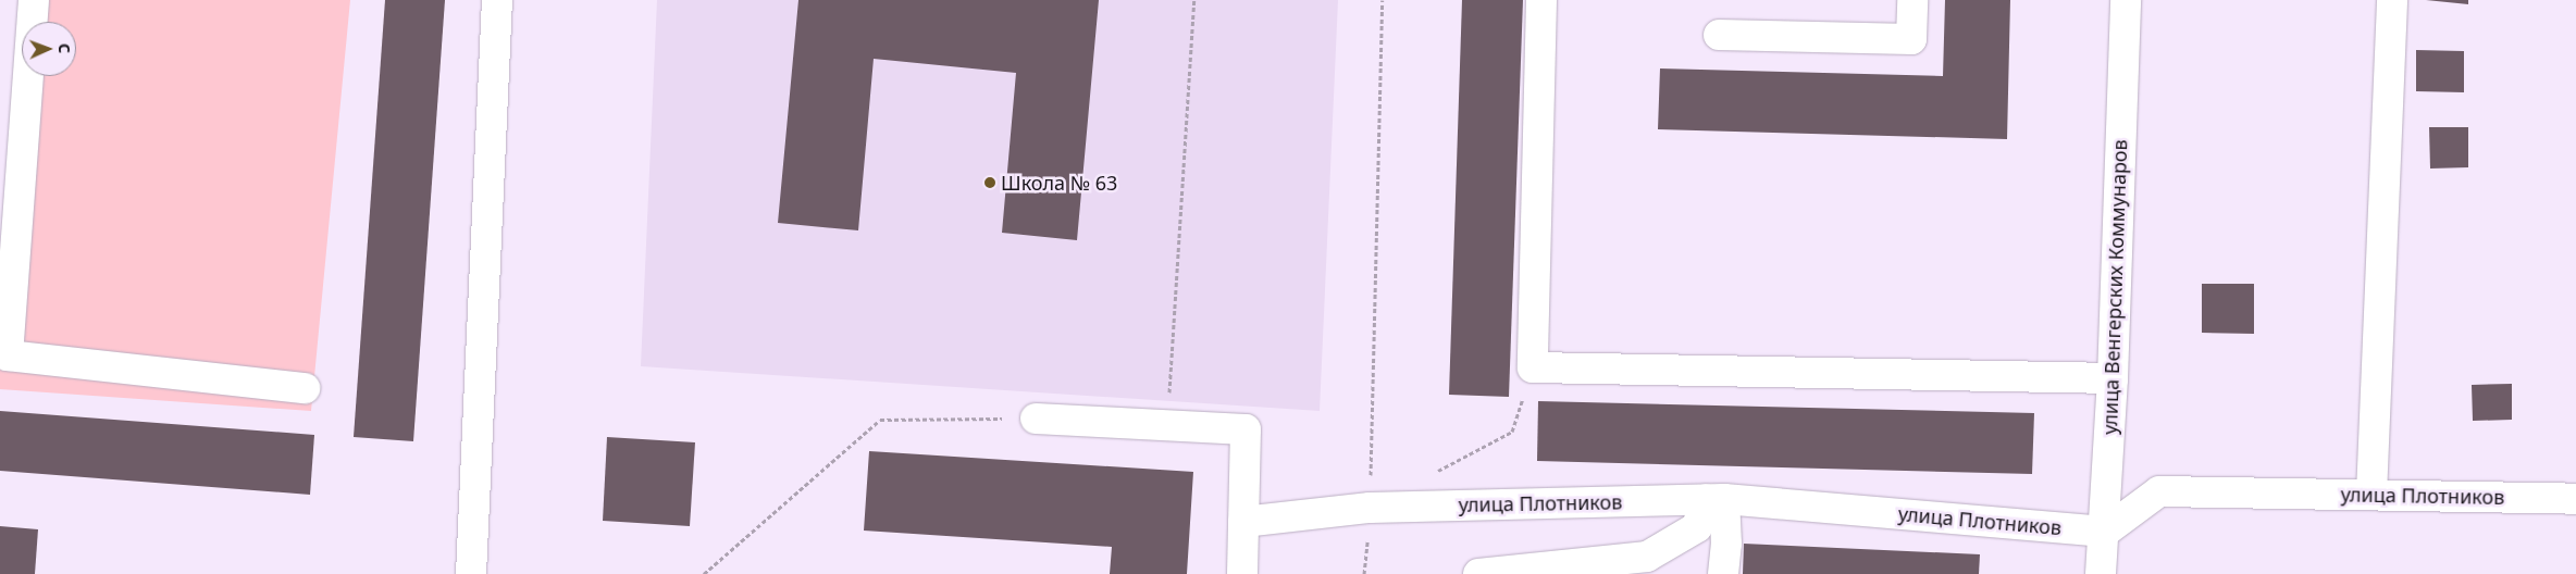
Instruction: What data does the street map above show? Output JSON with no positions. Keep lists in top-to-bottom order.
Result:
{
  "streets": {
    "street": ["улица Венгерских Коммунаров", "улица Плотников"]
  },
  "crossings": [
    ["улица Венгерских Коммунаров", "улица Плотников"]
  ],
  "places": ["Школа № 63"],
  "north": "right"
}
